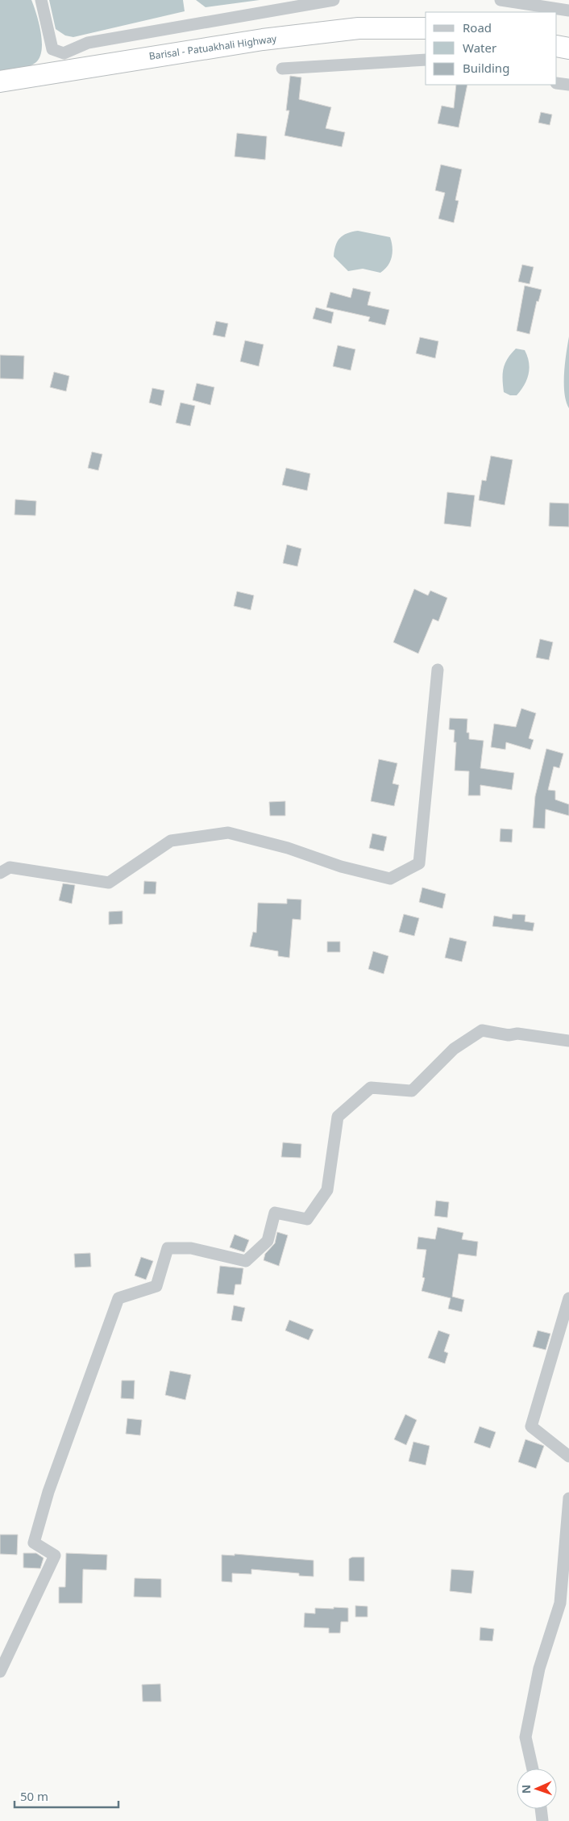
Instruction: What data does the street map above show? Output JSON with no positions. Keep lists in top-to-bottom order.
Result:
{
  "streets": {
    "highway": ["Barisal - Patuakhali Highway"]
  },
  "legend": ["Road", "Water", "Building"],
  "scale_bar": "50 m",
  "north": "left"
}
